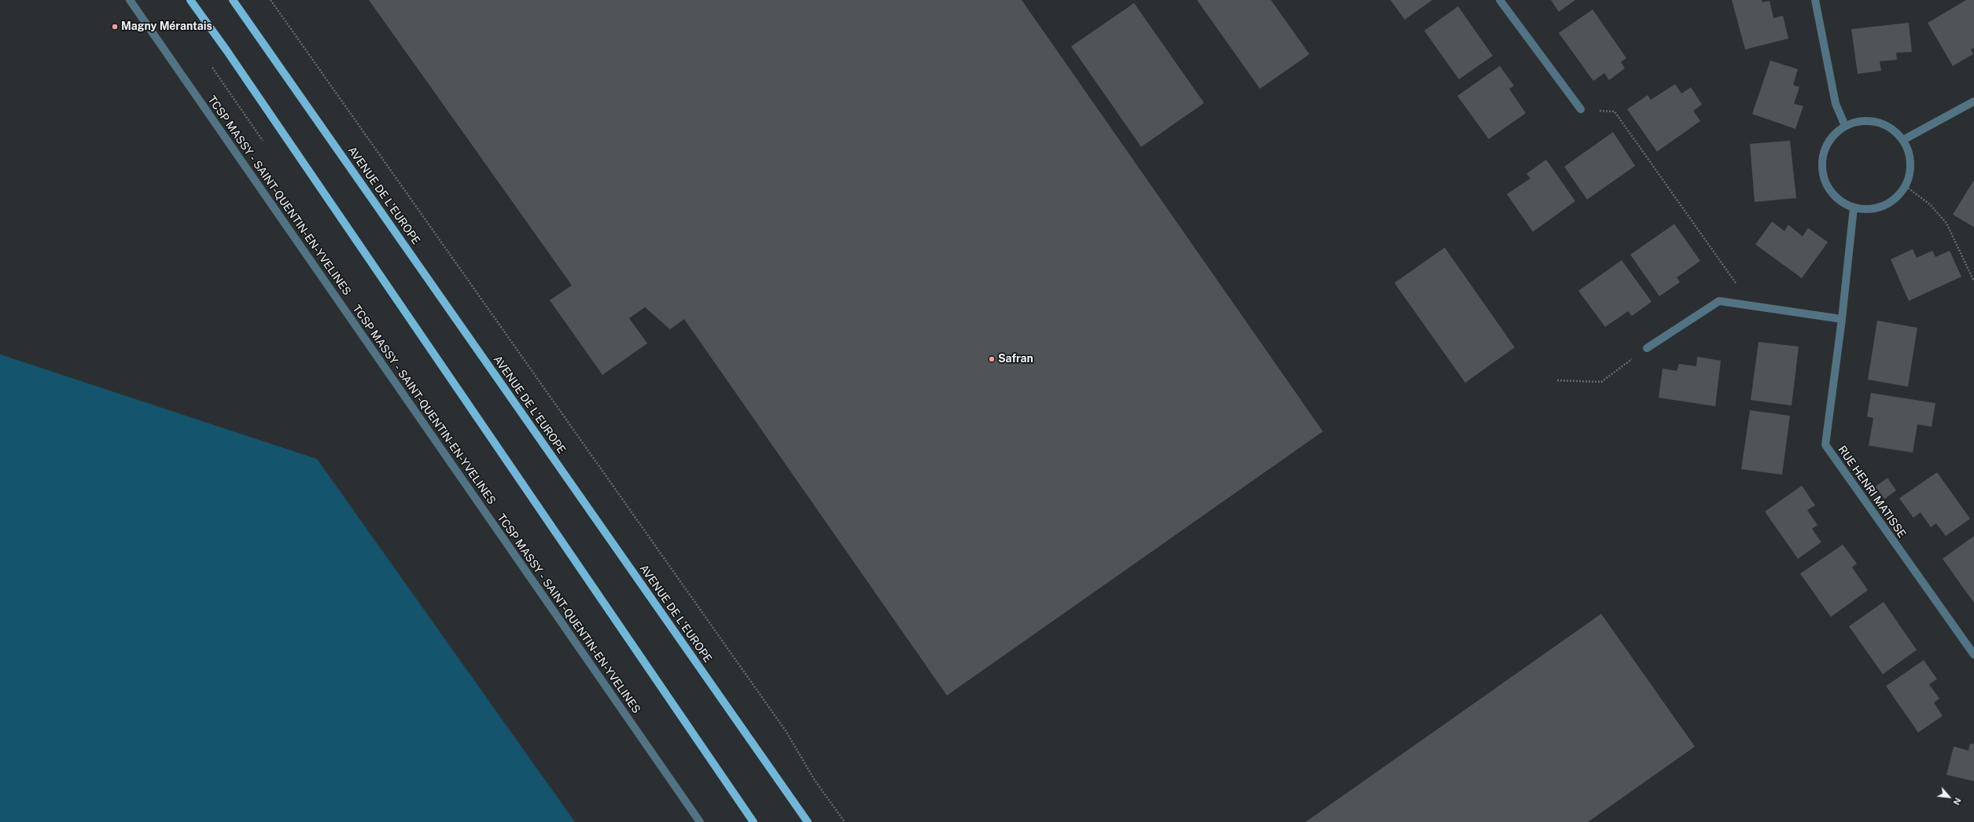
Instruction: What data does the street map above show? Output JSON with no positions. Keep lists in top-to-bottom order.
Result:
{
  "streets": {
    "main road": ["AVENUE DE L'EUROPE"],
    "street": ["TCSP MASSY - SAINT-QUENTIN-EN-YVELINES", "RUE HENRI MATISSE"]
  },
  "places": ["Magny Mérantais", "Safran"],
  "north": "bottom right"
}
